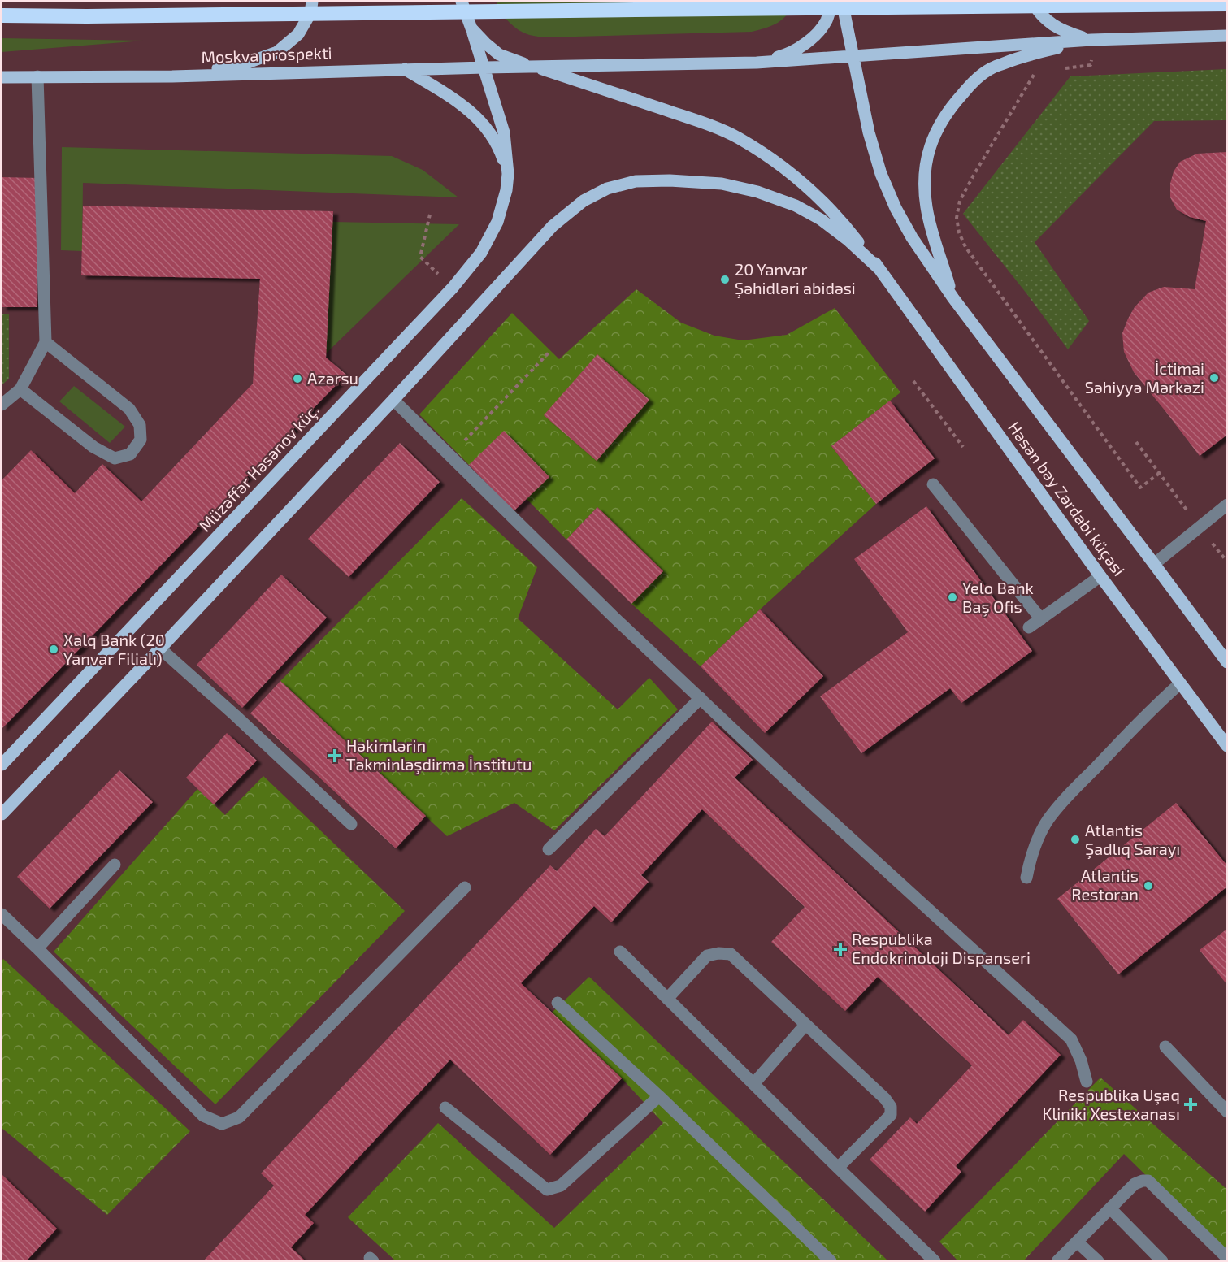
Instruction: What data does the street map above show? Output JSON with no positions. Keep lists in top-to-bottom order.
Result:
{
  "streets": {
    "main road": ["Moskva prospekti", "Müzəffər Həsənov küç.", "Həsən bəy Zərdabi küçəsi"]
  },
  "places": {
    "other": [
      "20 Yanvar Şəhidləri abidəsi",
      "İctimai Səhiyyə Mərkəzi",
      "Azərsu",
      "Yelo Bank Baş Ofis",
      "Xalq Bank (20 Yanvar Filialı)",
      "Atlantis Şadlıq Sarayı",
      "Atlantis Restoran"
    ],
    "health": ["Həkimlərin Təkminləşdirmə İnstitutu", "Respublika Endokrinoloji Dispanseri", "Respublika Uşaq Kliniki Xestexanası"]
  }
}
